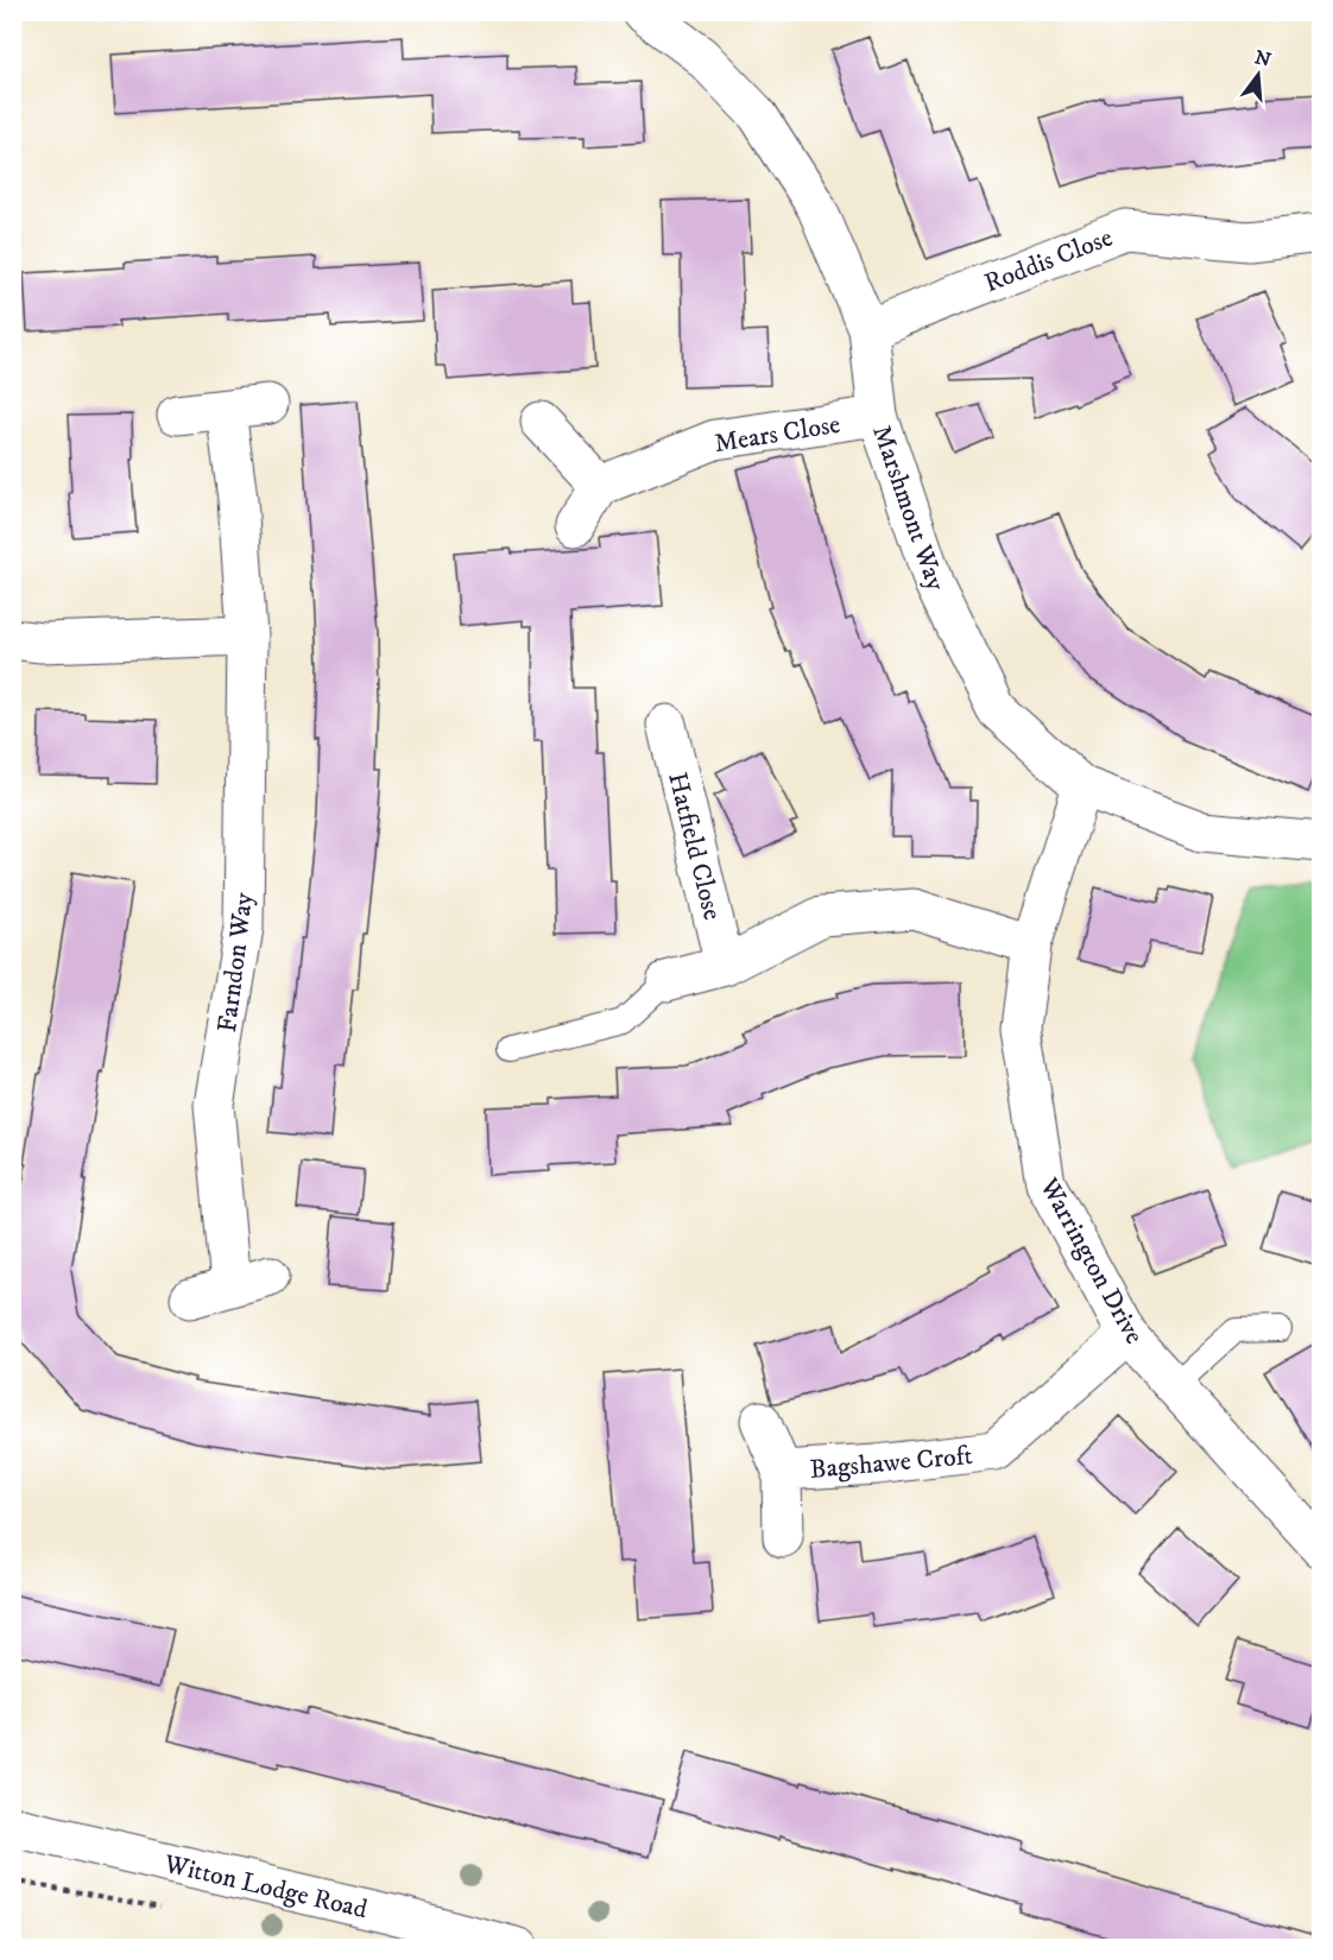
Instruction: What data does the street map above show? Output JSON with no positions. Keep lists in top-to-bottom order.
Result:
{
  "streets": {
    "street": [
      "Roddis Close",
      "Mears Close",
      "Marshmont Way",
      "Hatfield Close",
      "Farndon Way",
      "Warrington Drive",
      "Bagshawe Croft",
      "Witton Lodge Road"
    ]
  },
  "crossings": [
    ["Roddis Close", "Marshmont Way"],
    ["Mears Close", "Marshmont Way"],
    ["Marshmont Way", "Warrington Drive"],
    ["Warrington Drive", "Bagshawe Croft"]
  ],
  "north": "top"
}
